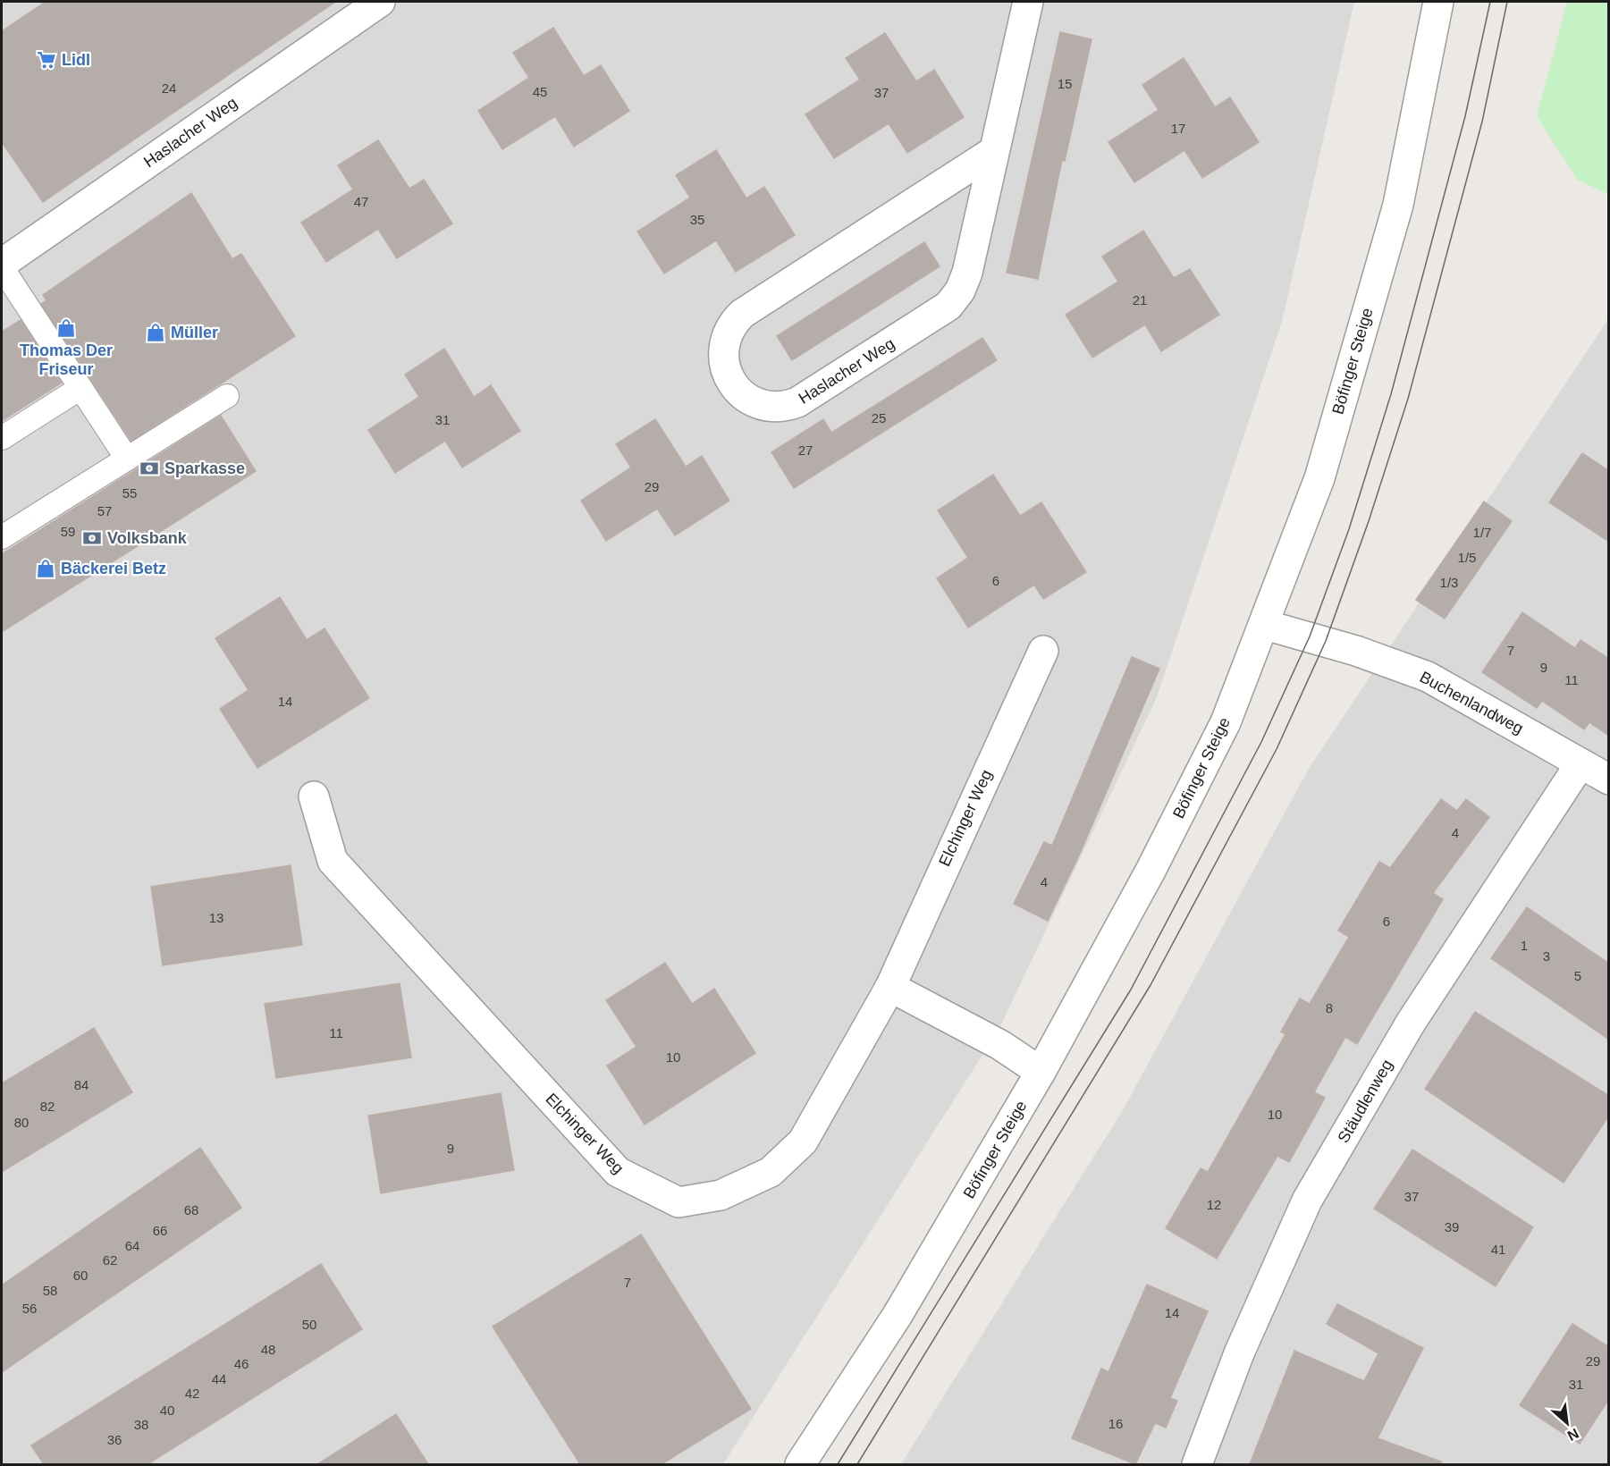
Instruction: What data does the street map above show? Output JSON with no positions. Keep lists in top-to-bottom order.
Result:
{
  "streets": {
    "street": [
      "Haslacher Weg",
      "Böfinger Steige",
      "Buchenlandweg",
      "Elchinger Weg",
      "Stäudlenweg"
    ]
  },
  "crossings": [
    ["Böfinger Steige", "Buchenlandweg"],
    ["Buchenlandweg", "Stäudlenweg"]
  ],
  "places": {
    "supermarket": ["Lidl"],
    "shop": ["Thomas Der Friseur", "Müller", "Bäckerei Betz"],
    "bank": ["Sparkasse", "Volksbank"]
  },
  "house_numbers": [
    "15",
    "24",
    "45",
    "37",
    "17",
    "47",
    "35",
    "21",
    "25",
    "31",
    "27",
    "29",
    "55",
    "57",
    "59",
    "1/7",
    "1/5",
    "6",
    "1/3",
    "7",
    "9",
    "11",
    "14",
    "4",
    "4",
    "13",
    "6",
    "1",
    "3",
    "5",
    "8",
    "11",
    "10",
    "84",
    "82",
    "10",
    "80",
    "9",
    "37",
    "12",
    "68",
    "39",
    "66",
    "64",
    "41",
    "62",
    "60",
    "7",
    "58",
    "56",
    "14",
    "50",
    "48",
    "29",
    "46",
    "44",
    "31",
    "42",
    "40",
    "16",
    "38",
    "36"
  ],
  "north": "bottom right"
}
